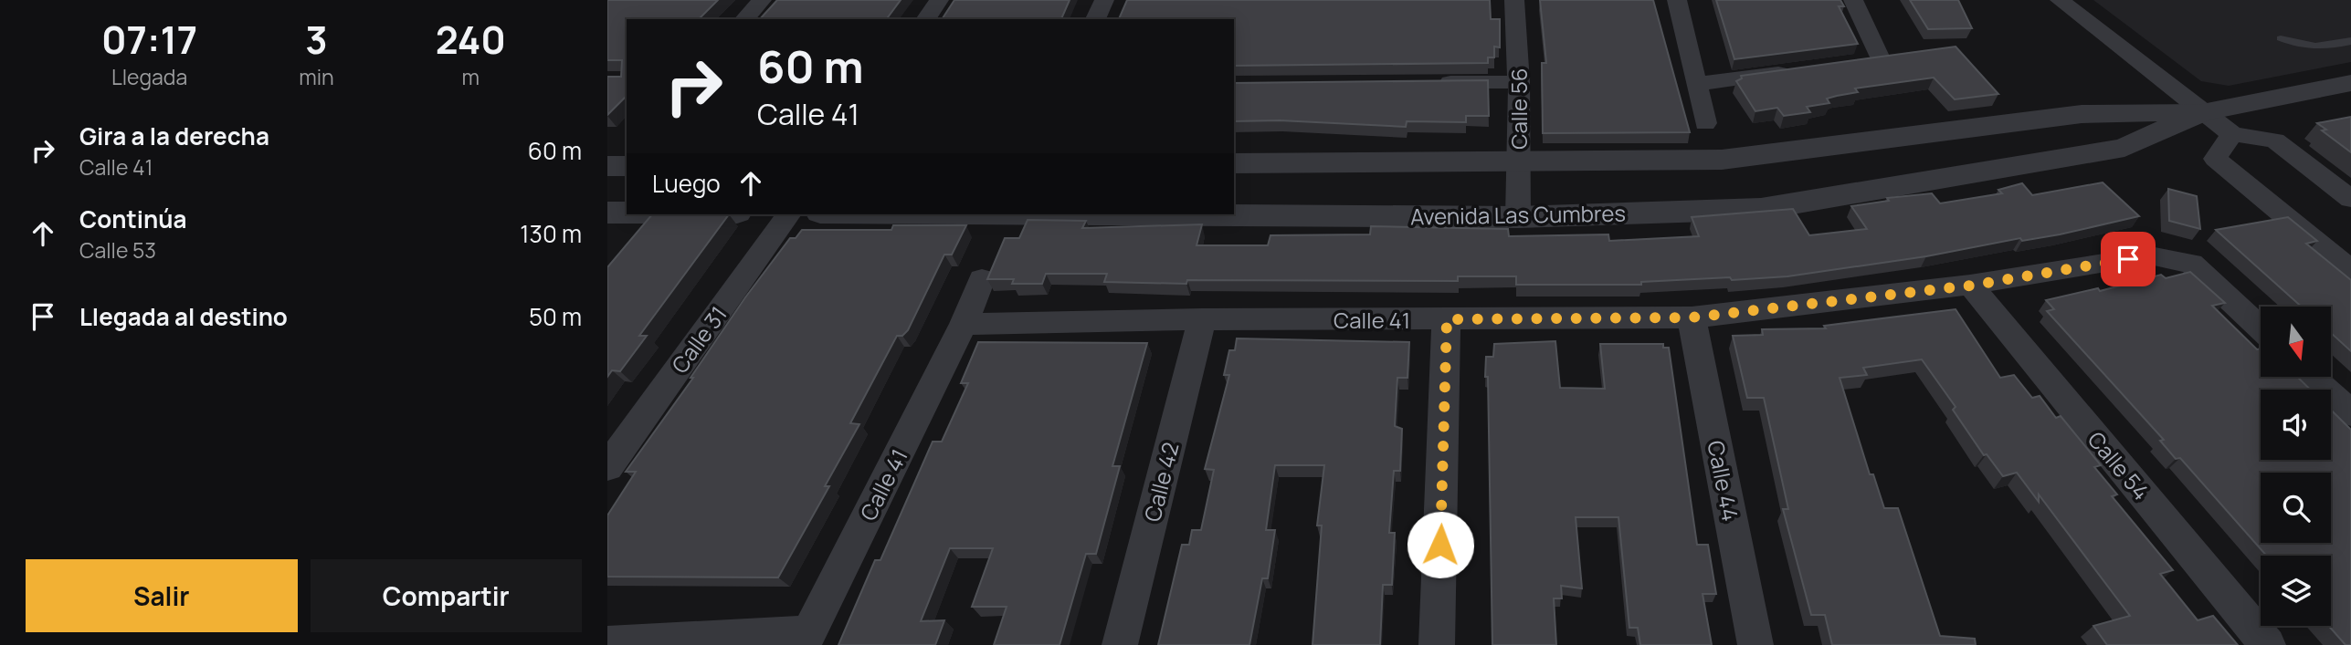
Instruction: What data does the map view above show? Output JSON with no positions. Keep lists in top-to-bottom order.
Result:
{
  "streets": {
    "street": [
      "Calle 56",
      "Avenida Las Cumbres",
      "Calle 41",
      "Calle 31",
      "Calle 54",
      "Calle 44",
      "Calle 42"
    ]
  },
  "crossings": [
    ["Calle 56", "Avenida Las Cumbres"],
    ["Calle 41", "Calle 54"],
    ["Calle 41", "Calle 44"],
    ["Calle 41", "Calle 42"]
  ],
  "north": "bottom",
  "page": {
    "eta": [
      "07:17",
      "Llegada",
      "3",
      "min",
      "240",
      "m"
    ],
    "turn": ["60 m", "Calle 41"],
    "list": [
      {
        "name": "Gira a la derecha",
        "note": "Calle 41",
        "value": "60 m"
      },
      {
        "name": "Continúa",
        "note": "Calle 53",
        "value": "130 m"
      },
      {
        "name": "Llegada al destino",
        "value": "50 m"
      }
    ],
    "then": "Luego",
    "buttons": ["Salir", "Compartir"]
  }
}
